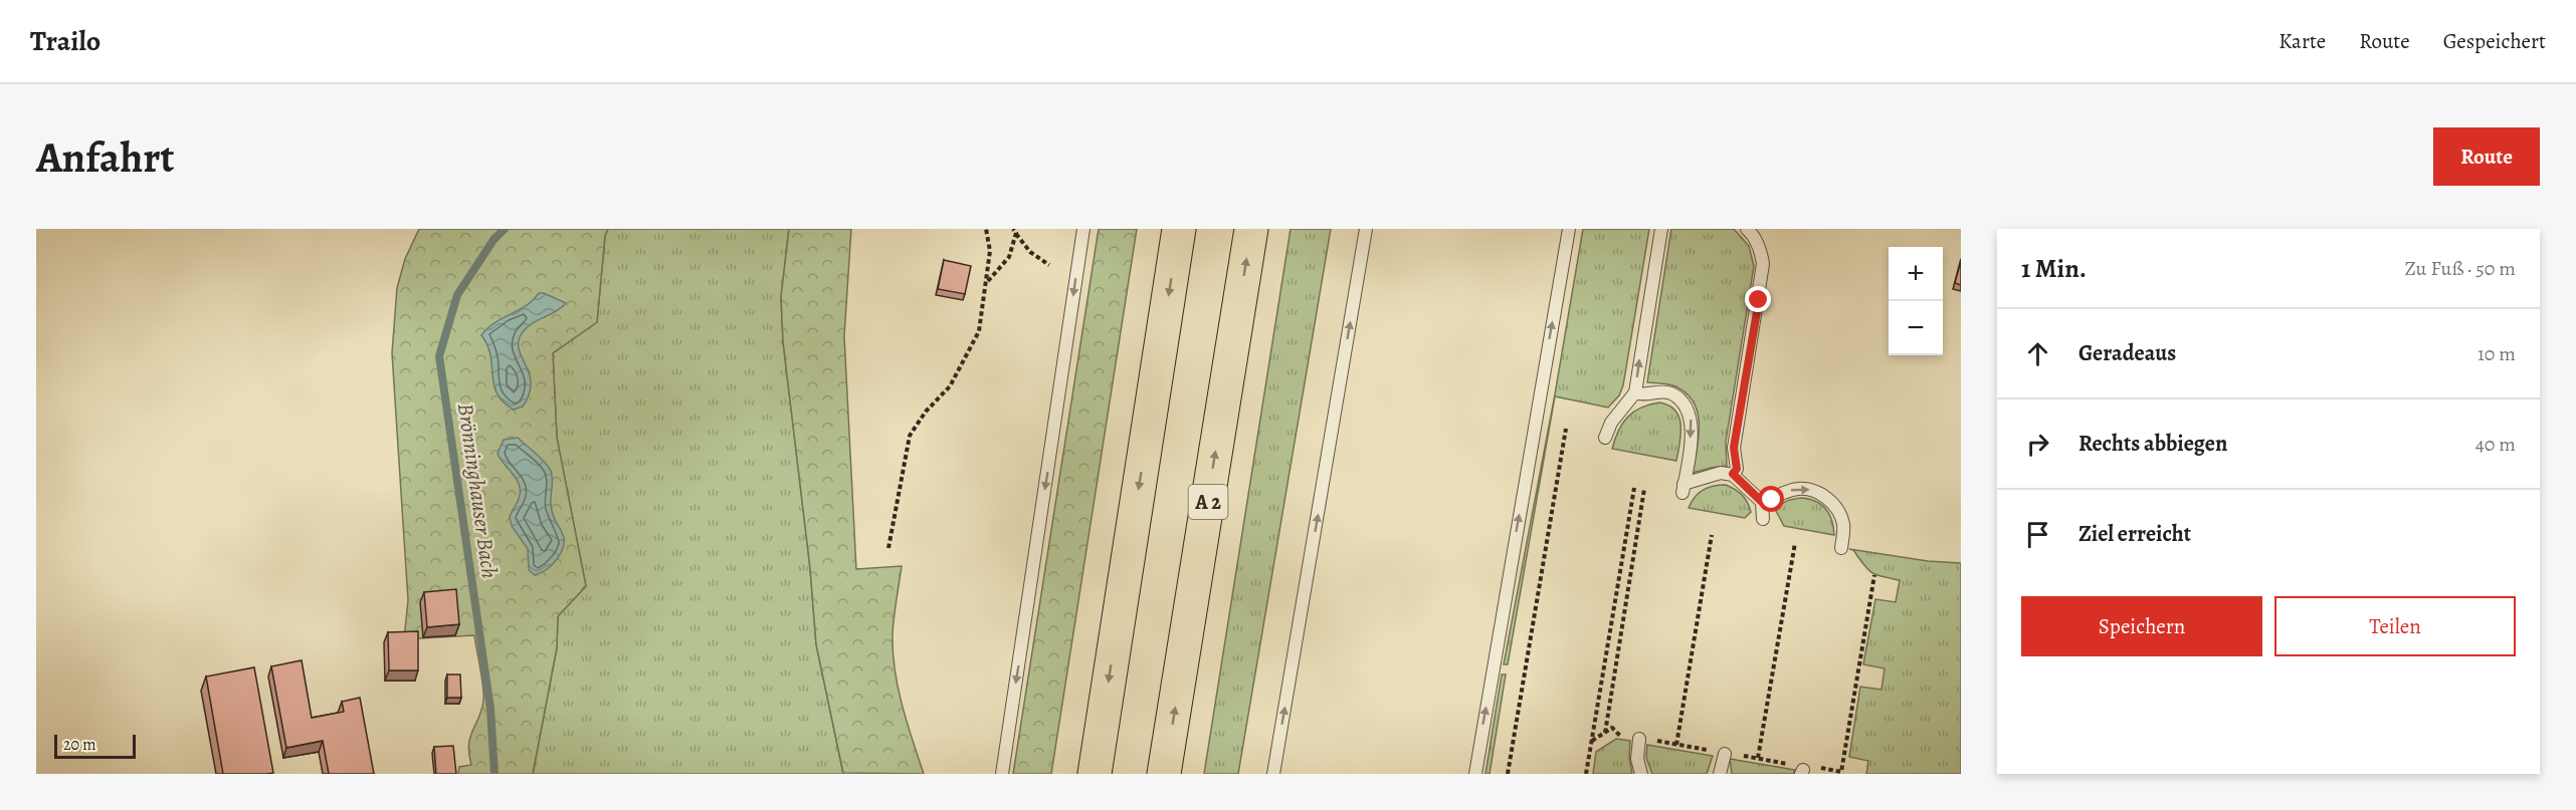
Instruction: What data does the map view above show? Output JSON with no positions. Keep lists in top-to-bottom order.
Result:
{
  "streets": {
    "highway": ["A 2"]
  },
  "water": ["Brönninghauser Bach"],
  "scale_bar": "20 m",
  "page": {
    "header": "Trailo",
    "nav": ["Karte", "Route", "Gespeichert"],
    "buttons": [
      "Route",
      ["Speichern", "Teilen"]
    ],
    "title": "Anfahrt",
    "heading": ["1 Min.", "Zu Fuß · 50 m"],
    "map_buttons": ["+", "−"],
    "list": [
      ["Geradeaus", "10 m"],
      ["Rechts abbiegen", "40 m"],
      "Ziel erreicht"
    ],
    "scale": "20 m"
  }
}
